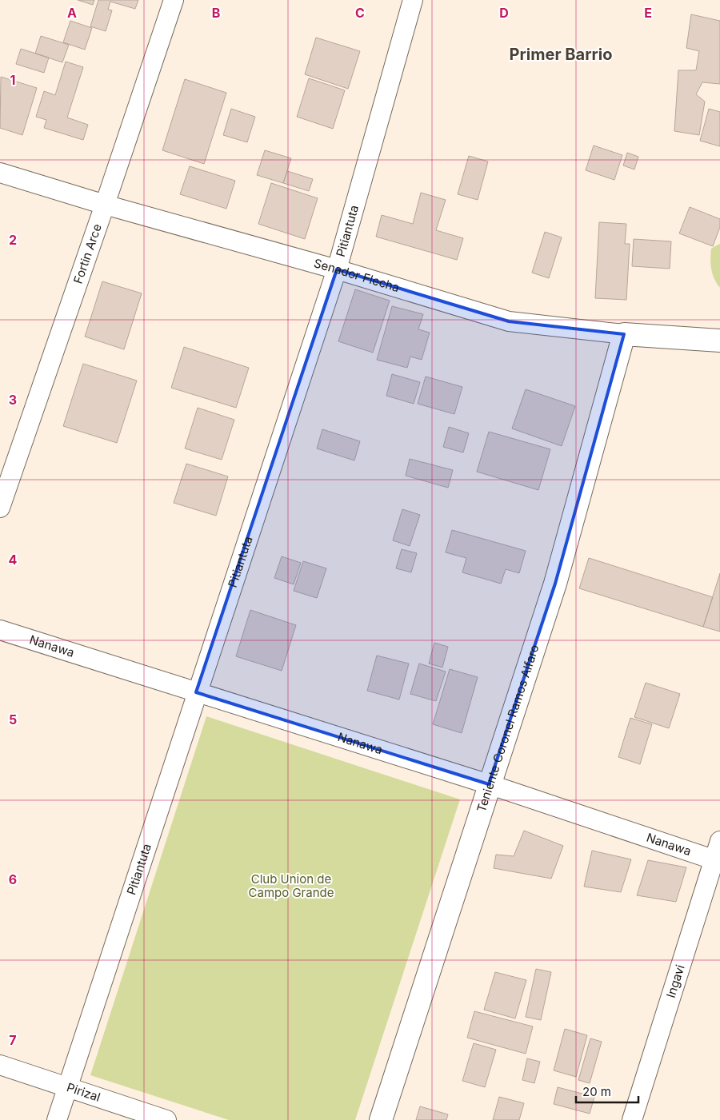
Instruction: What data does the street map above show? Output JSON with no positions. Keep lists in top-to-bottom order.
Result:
{
  "streets": {
    "street": [
      "Pitiantuta",
      "Fortin Arce",
      "Senador Flecha",
      "Nanawa",
      "Teniente Coronel Ramos Alfaro",
      "Ingavi",
      "Pirizal"
    ]
  },
  "crossings": [
    ["Pitiantuta", "Senador Flecha"],
    ["Pitiantuta", "Nanawa"],
    ["Pitiantuta", "Pirizal"],
    ["Fortin Arce", "Senador Flecha"],
    ["Senador Flecha", "Teniente Coronel Ramos Alfaro"],
    ["Nanawa", "Teniente Coronel Ramos Alfaro"],
    ["Nanawa", "Ingavi"]
  ],
  "districts": ["Primer Barrio"],
  "parks": ["Club Union de Campo Grande"],
  "scale_bar": "20 m",
  "grid": {
    "columns": [
      "A",
      "B",
      "C",
      "D",
      "E"
    ],
    "rows": [
      "1",
      "2",
      "3",
      "4",
      "5",
      "6",
      "7"
    ]
  }
}
